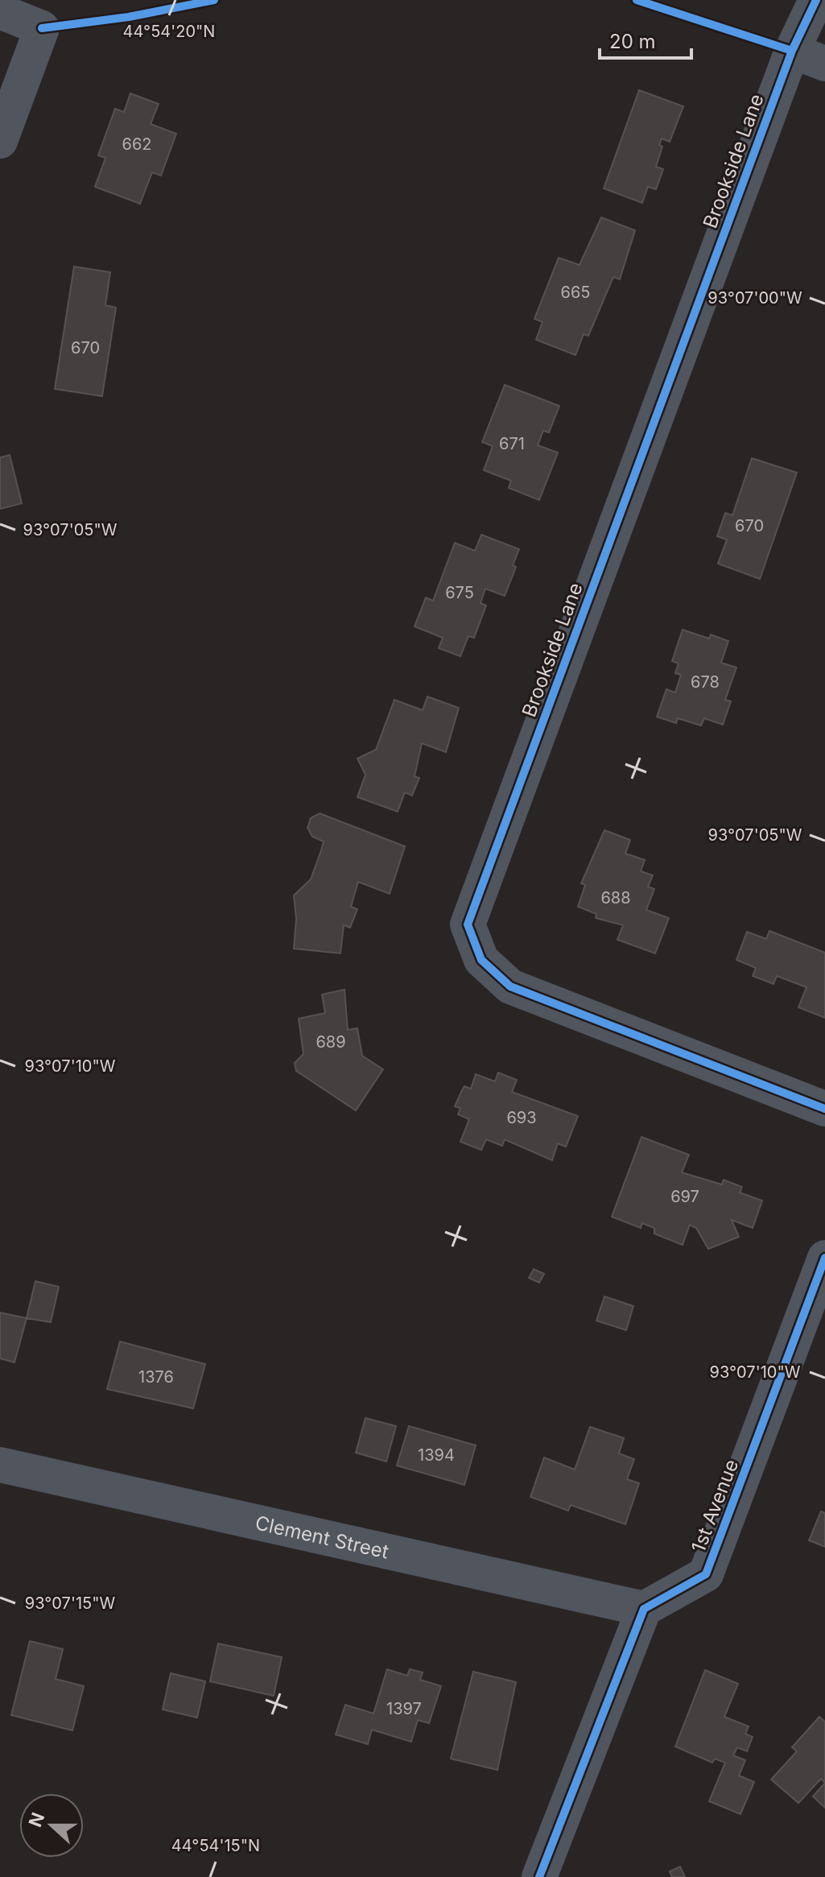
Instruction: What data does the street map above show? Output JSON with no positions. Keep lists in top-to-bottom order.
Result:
{
  "streets": {
    "street": ["Brookside Lane", "1st Avenue", "Clement Street"]
  },
  "crossings": [
    ["1st Avenue", "Clement Street"]
  ],
  "house_numbers": [
    "662",
    "665",
    "670",
    "671",
    "670",
    "675",
    "678",
    "688",
    "689",
    "693",
    "697",
    "1376",
    "1394",
    "1397"
  ],
  "scale_bar": "20 m",
  "north": "left",
  "coordinates": [
    "44°54'20\"N",
    "93°07'00\"W",
    "93°07'05\"W",
    "93°07'10\"W",
    "93°07'15\"W",
    "44°54'15\"N"
  ]
}
